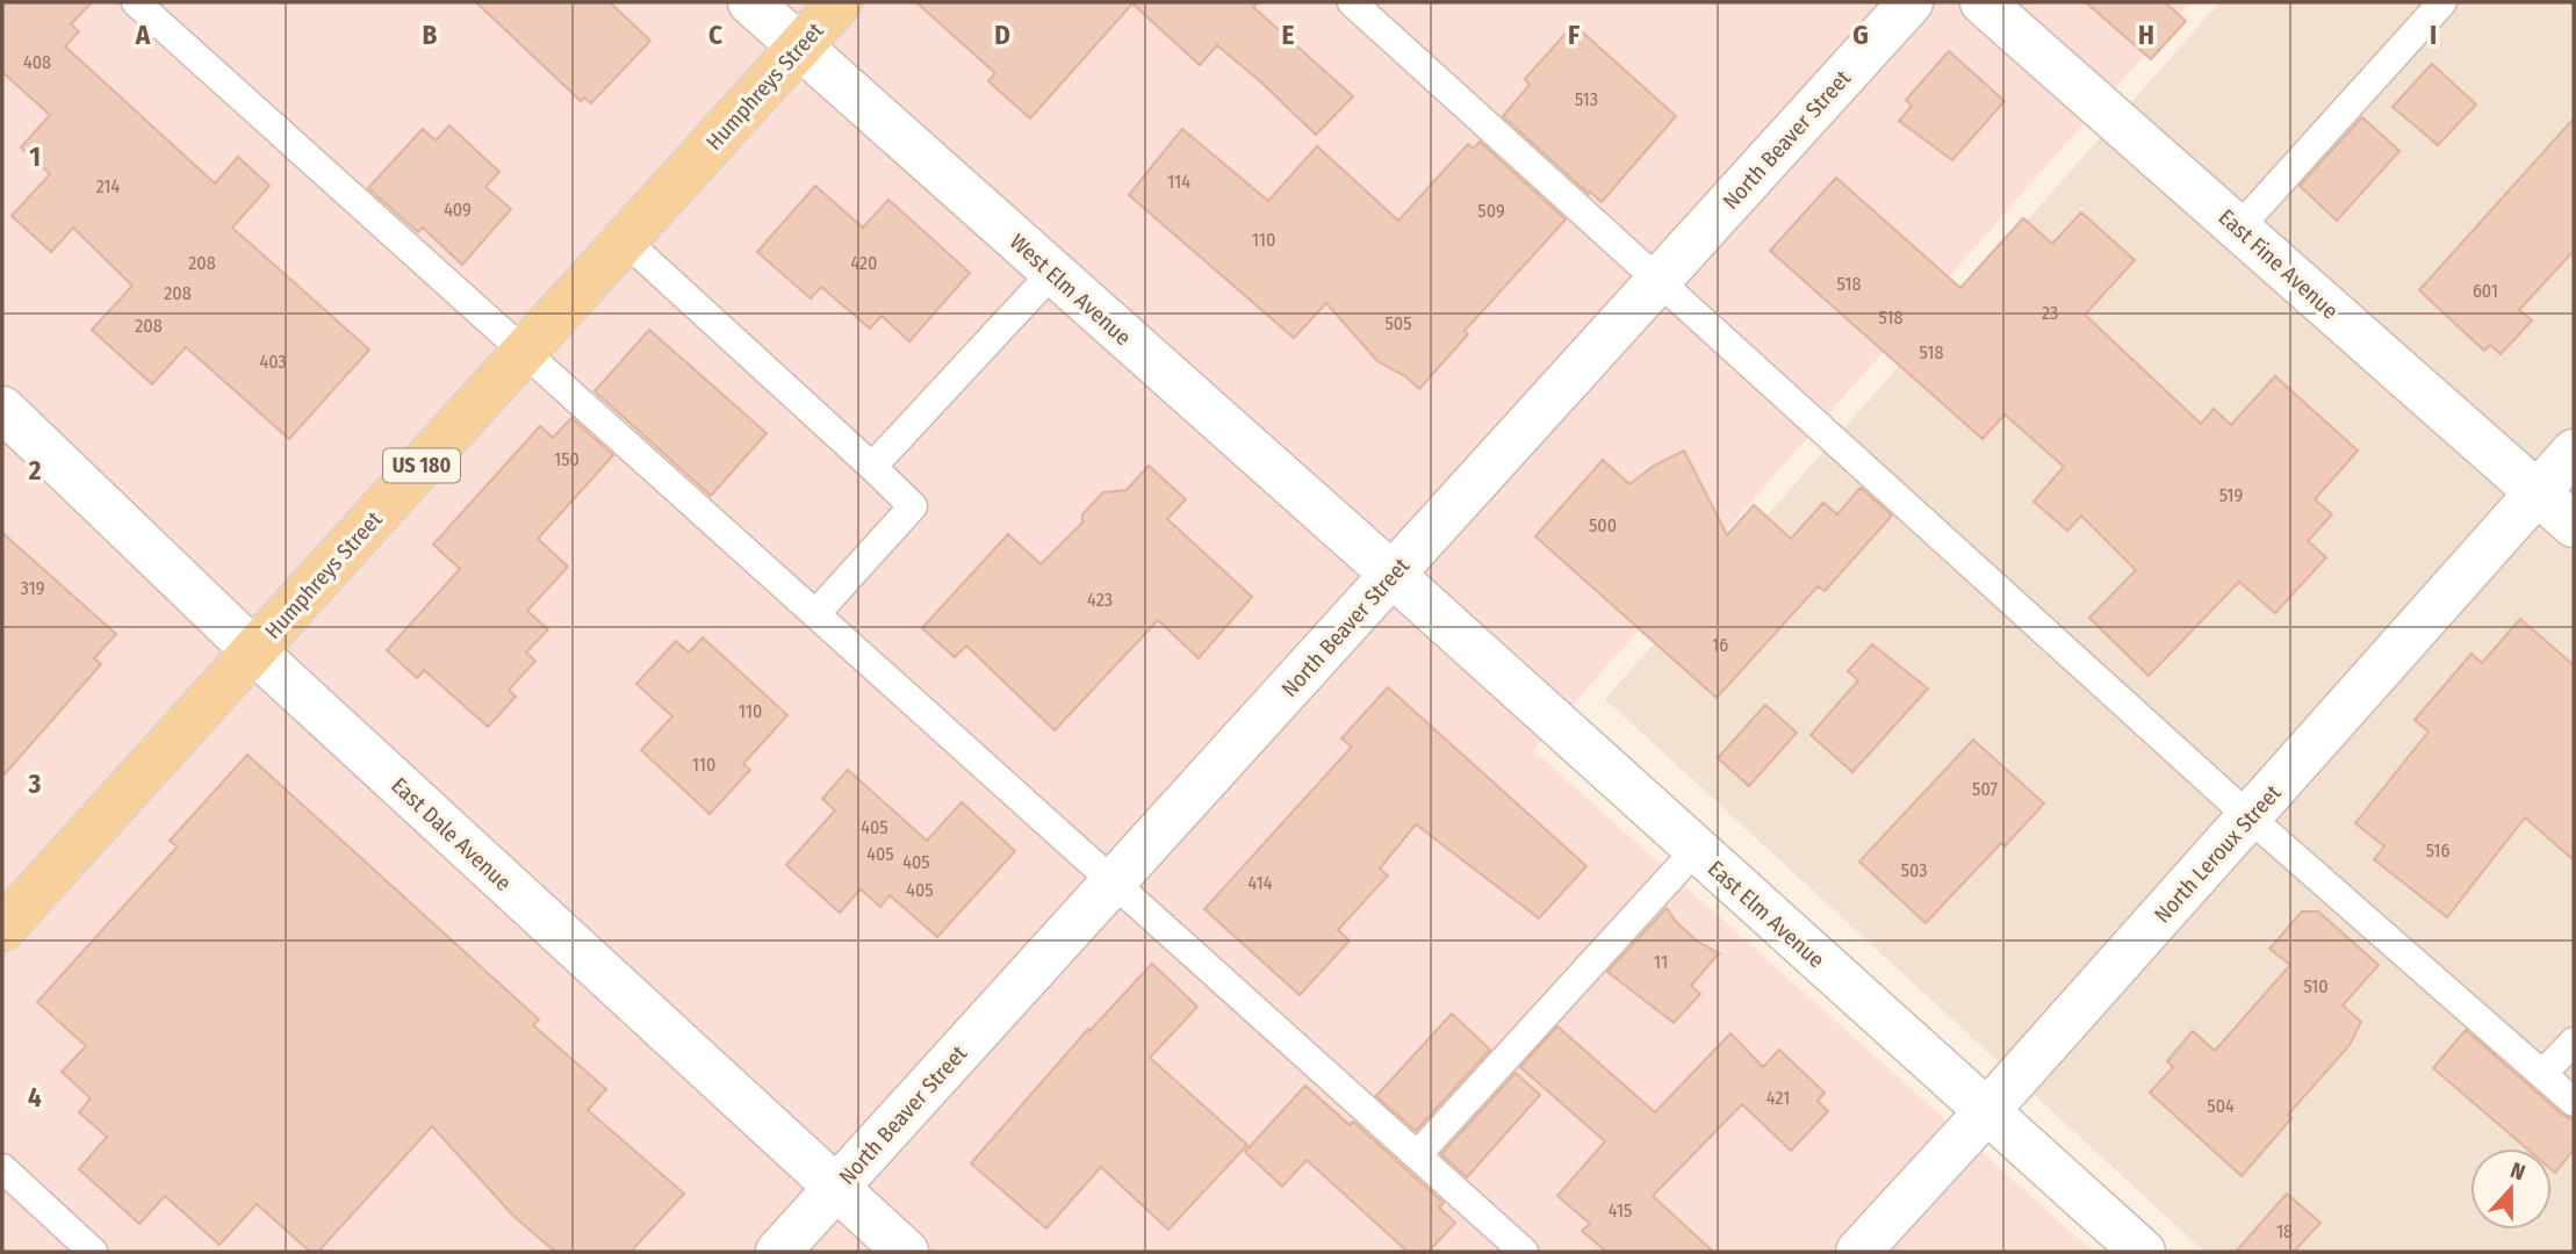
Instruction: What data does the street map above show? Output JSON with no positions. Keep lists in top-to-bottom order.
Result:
{
  "streets": {
    "main road": ["Humphreys Street", "US 180"],
    "street": [
      "North Beaver Street",
      "East Fine Avenue",
      "West Elm Avenue",
      "East Dale Avenue",
      "North Leroux Street",
      "East Elm Avenue"
    ]
  },
  "crossings": [
    ["Humphreys Street", "West Elm Avenue"],
    ["Humphreys Street", "East Dale Avenue"],
    ["North Beaver Street", "West Elm Avenue"],
    ["North Beaver Street", "East Dale Avenue"],
    ["North Beaver Street", "East Elm Avenue"],
    ["East Fine Avenue", "North Leroux Street"],
    ["West Elm Avenue", "East Elm Avenue"],
    ["North Leroux Street", "East Elm Avenue"]
  ],
  "house_numbers": [
    "408",
    "513",
    "114",
    "214",
    "409",
    "509",
    "110",
    "208",
    "420",
    "518",
    "601",
    "208",
    "23",
    "518",
    "505",
    "208",
    "518",
    "403",
    "150",
    "519",
    "500",
    "319",
    "423",
    "16",
    "110",
    "110",
    "507",
    "405",
    "516",
    "405",
    "405",
    "503",
    "414",
    "405",
    "11",
    "510",
    "421",
    "504",
    "415",
    "18"
  ],
  "north": "top",
  "grid": {
    "columns": [
      "A",
      "B",
      "C",
      "D",
      "E",
      "F",
      "G",
      "H",
      "I"
    ],
    "rows": [
      "1",
      "2",
      "3",
      "4"
    ]
  }
}
